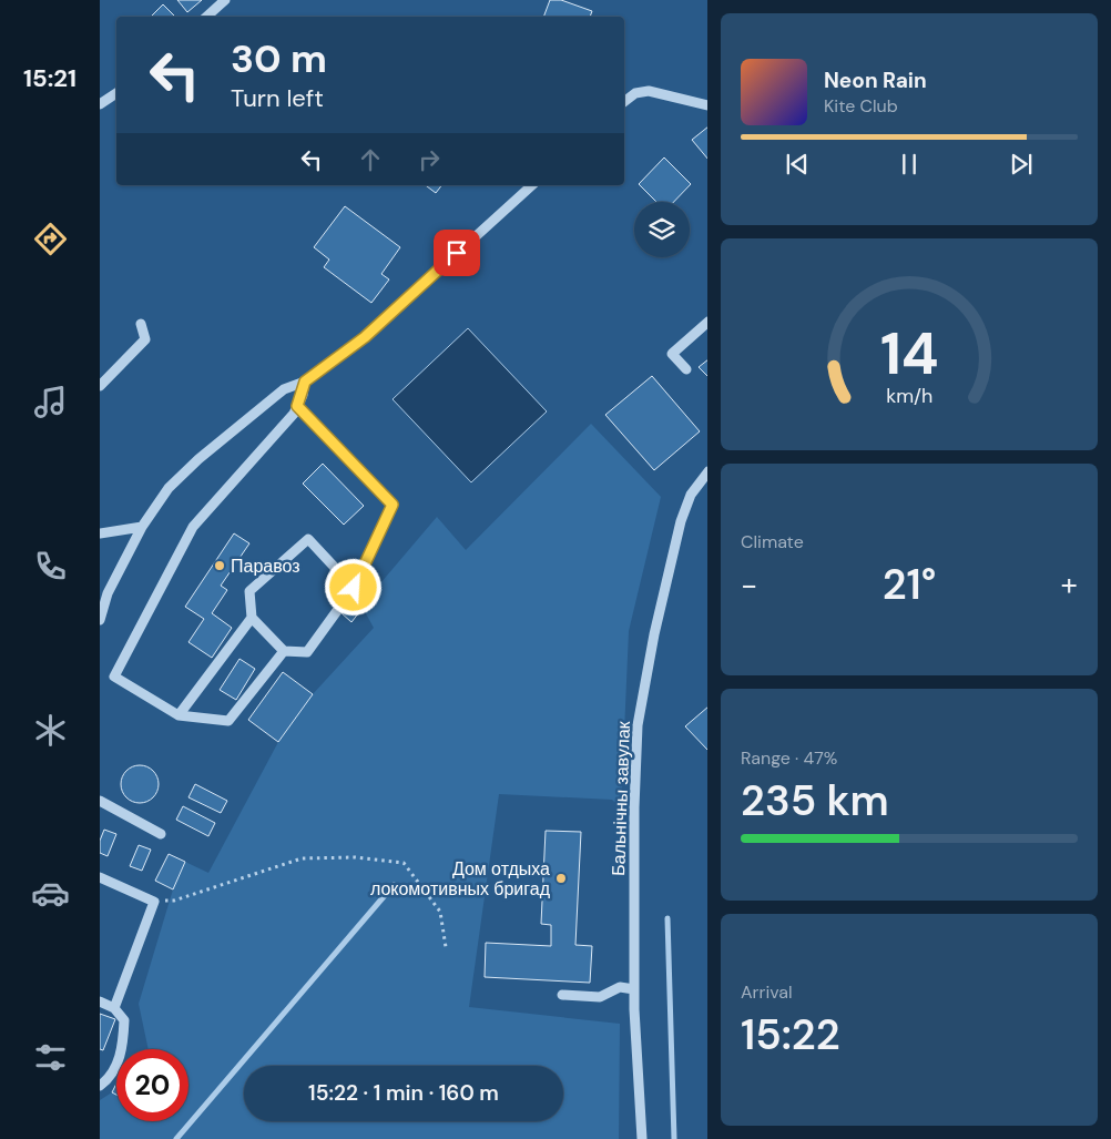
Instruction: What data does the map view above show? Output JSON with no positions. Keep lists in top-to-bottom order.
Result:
{
  "streets": {
    "street": ["Бальнічны завулак"]
  },
  "places": ["Паравоз", "Дом отдыха локомотивных бригад"],
  "page": {
    "tabs": "15:21",
    "turn": ["30 m", "Turn left"],
    "song": ["Neon Rain", "Kite Club"],
    "tile": [
      "Climate",
      ["Range · 47%", "235 km"],
      ["Arrival", "15:22"]
    ],
    "heat": ["−", "21°", "+"],
    "limit": "20",
    "trip": "15:22 · 1 min · 160 m",
    "gauge": ["14", "km/h"]
  }
}
